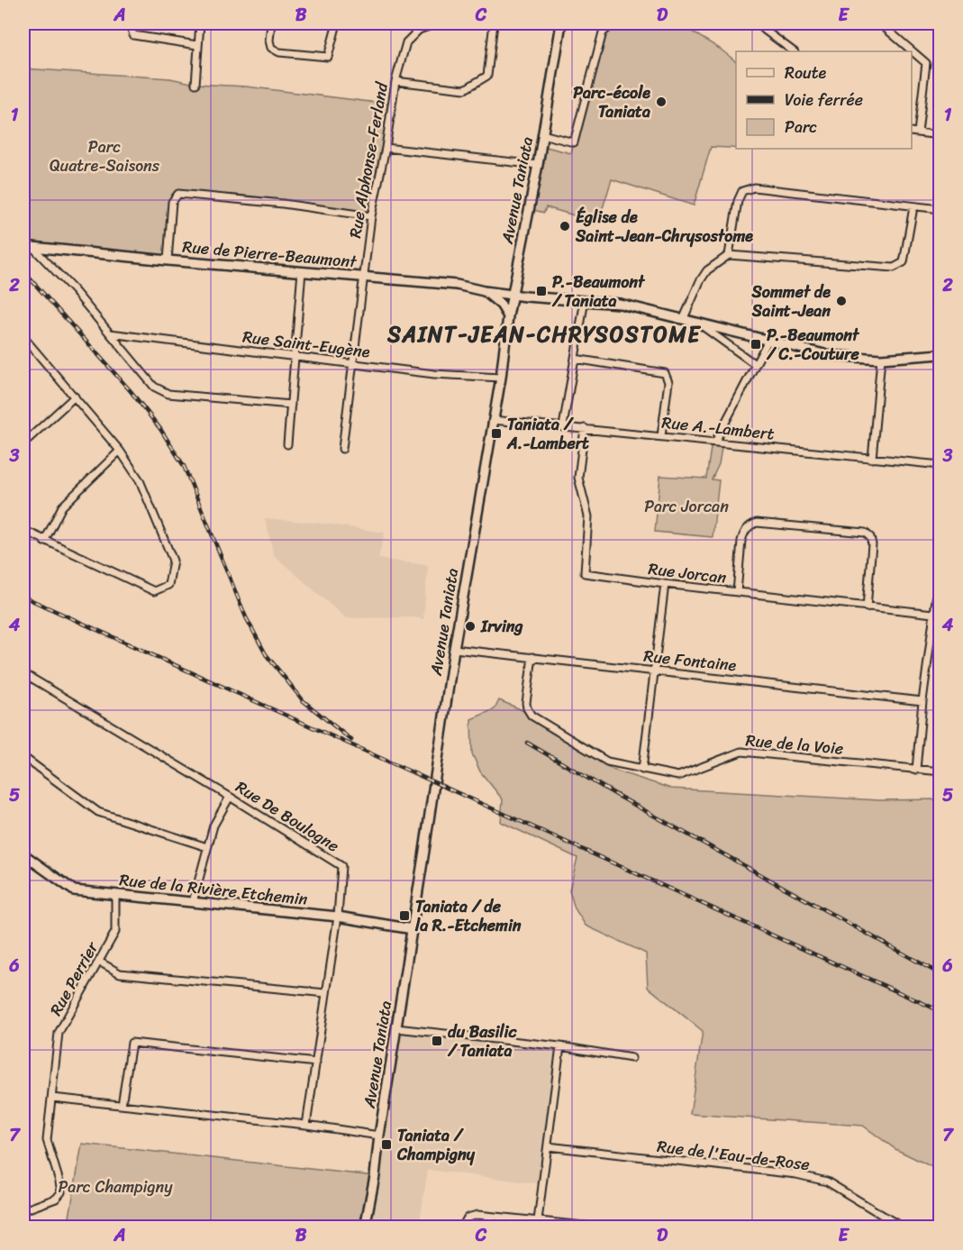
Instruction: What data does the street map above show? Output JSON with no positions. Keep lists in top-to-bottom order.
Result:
{
  "streets": {
    "main road": ["Avenue Taniata", "Rue de Pierre-Beaumont", "Rue de la Rivière Etchemin"],
    "street": [
      "Rue Alphonse-Ferland",
      "Rue Saint-Eugène",
      "Rue A.-Lambert",
      "Rue Jorcan",
      "Rue Fontaine",
      "Rue de la Voie",
      "Rue De Boulogne",
      "Rue Perrier",
      "Rue de l'Eau-de-Rose"
    ]
  },
  "crossings": [
    ["Rue Alphonse-Ferland", "Rue de Pierre-Beaumont"],
    ["Rue Alphonse-Ferland", "Rue Saint-Eugène"],
    ["Avenue Taniata", "Rue de Pierre-Beaumont"],
    ["Avenue Taniata", "Rue Saint-Eugène"],
    ["Avenue Taniata", "Rue A.-Lambert"],
    ["Avenue Taniata", "Rue Fontaine"],
    ["Avenue Taniata", "Rue de la Rivière Etchemin"],
    ["Rue A.-Lambert", "Rue Jorcan"],
    ["Rue Fontaine", "Rue de la Voie"],
    ["Rue De Boulogne", "Rue de la Rivière Etchemin"],
    ["Rue de la Rivière Etchemin", "Rue Perrier"]
  ],
  "districts": ["SAINT-JEAN-CHRYSOSTOME"],
  "parks": ["Parc Quatre-Saisons", "Parc Jorcan", "Parc Champigny"],
  "places": {
    "other": [
      "Parc-école Taniata",
      "Église de Saint-Jean-Chrysostome",
      "Sommet de Saint-Jean",
      "Irving"
    ],
    "transit": [
      "P.-Beaumont / Taniata",
      "P.-Beaumont / C.-Couture",
      "Taniata / A.-Lambert",
      "Taniata / de la R.-Etchemin",
      "du Basilic / Taniata",
      "Taniata / Champigny"
    ]
  },
  "legend": ["Route", "Voie ferrée", "Parc"],
  "grid": {
    "columns": [
      "A",
      "B",
      "C",
      "D",
      "E"
    ],
    "rows": [
      "1",
      "2",
      "3",
      "4",
      "5",
      "6",
      "7"
    ]
  }
}
